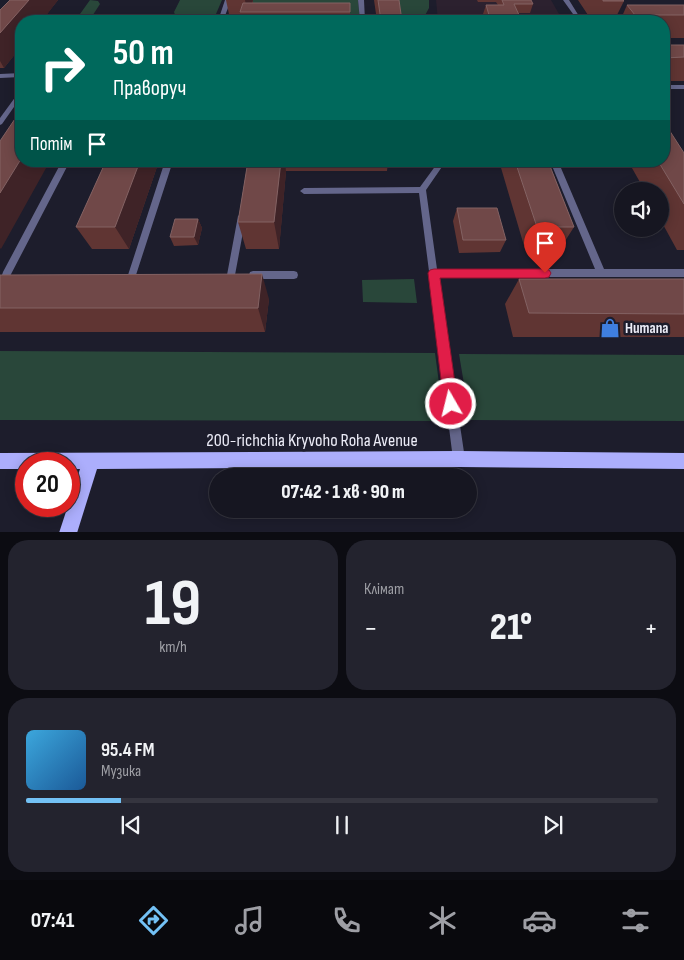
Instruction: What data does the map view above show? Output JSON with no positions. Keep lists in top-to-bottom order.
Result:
{
  "streets": {
    "main road": ["200-richchia Kryvoho Roha Avenue"]
  },
  "places": {
    "shop": ["Humana"]
  },
  "page": {
    "turn": ["50 m", "Праворуч"],
    "then": "Потім",
    "limit": "20",
    "trip": "07:42 · 1 хв · 90 m",
    "tile": [
      ["19", "km/h"],
      "Клімат"
    ],
    "heat": ["−", "21°", "+"],
    "song": ["95.4 FM", "Музика"],
    "tabs": "07:41"
  }
}
